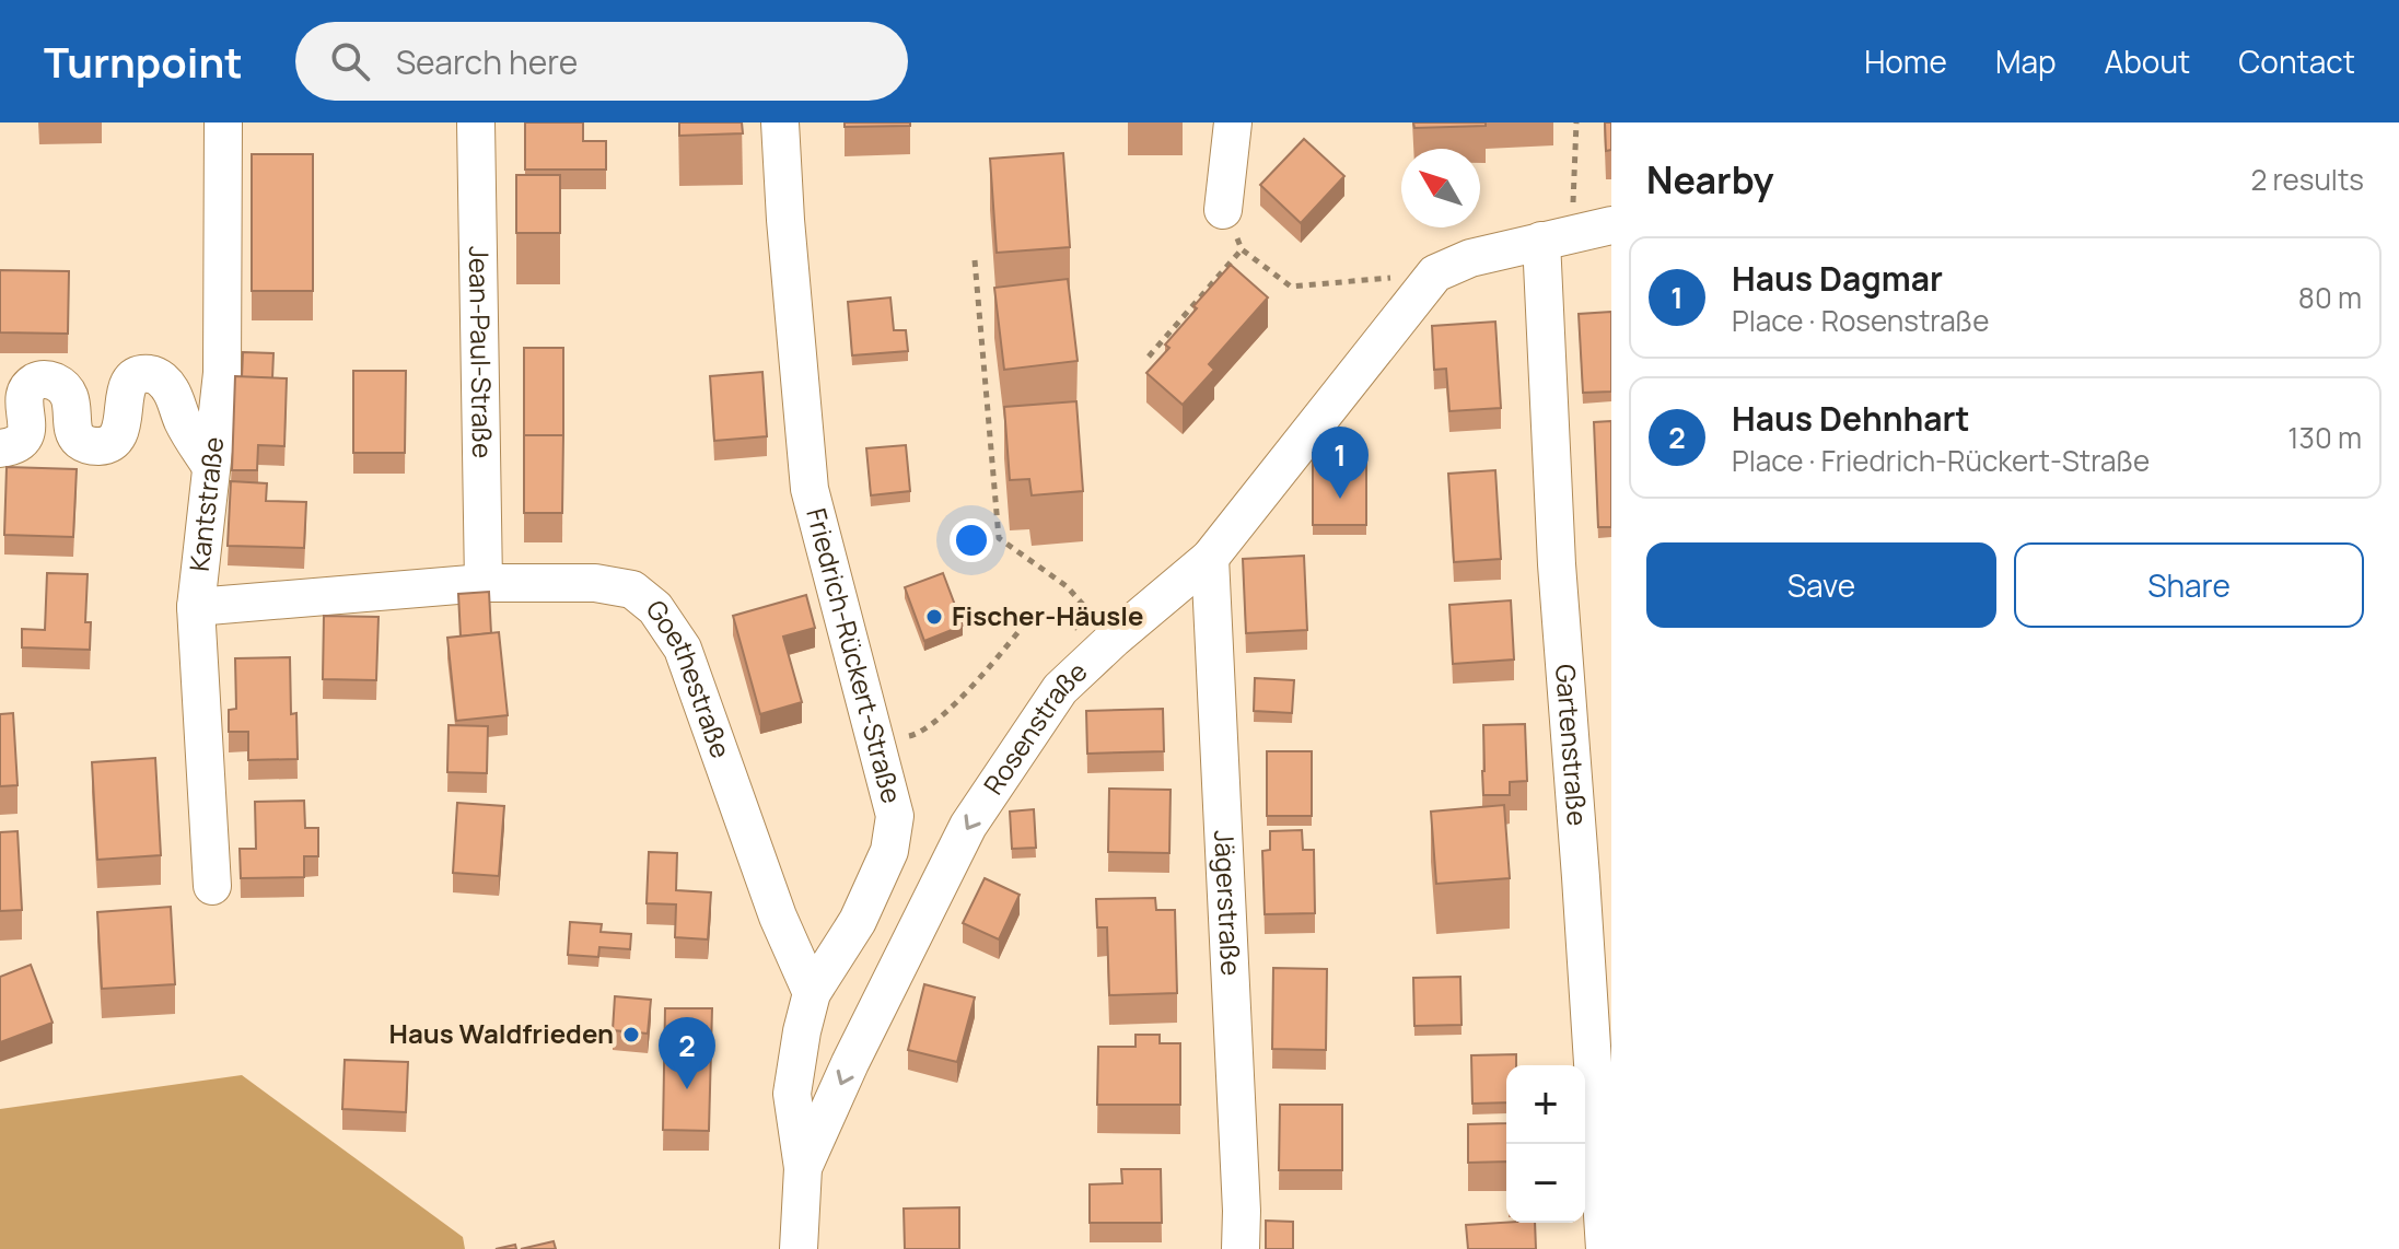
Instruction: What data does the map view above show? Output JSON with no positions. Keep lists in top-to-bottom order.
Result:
{
  "streets": {
    "street": [
      "Jean-Paul-Straße",
      "Kantstraße",
      "Friedrich-Rückert-Straße",
      "Goethestraße",
      "Rosenstraße",
      "Gartenstraße",
      "Jägerstraße"
    ]
  },
  "crossings": [
    ["Jean-Paul-Straße", "Goethestraße"],
    ["Kantstraße", "Goethestraße"],
    ["Friedrich-Rückert-Straße", "Goethestraße"],
    ["Friedrich-Rückert-Straße", "Rosenstraße"],
    ["Rosenstraße", "Gartenstraße"],
    ["Rosenstraße", "Jägerstraße"]
  ],
  "one_way": ["Rosenstraße"],
  "places": ["Fischer-Häusle", "Haus Waldfrieden"],
  "north": "top left",
  "page": {
    "header": "Turnpoint",
    "search": "Search here",
    "nav": [
      "Home",
      "Map",
      "About",
      "Contact"
    ],
    "heading": ["Nearby", "2 results"],
    "list": [
      {
        "mark": "1",
        "name": "Haus Dagmar",
        "note": "Place · Rosenstraße",
        "value": "80 m"
      },
      {
        "mark": "2",
        "name": "Haus Dehnhart",
        "note": "Place · Friedrich-Rückert-Straße",
        "value": "130 m"
      }
    ],
    "pins": ["1", "2"],
    "buttons": ["Save", "Share"],
    "map_buttons": ["+", "−"]
  }
}
